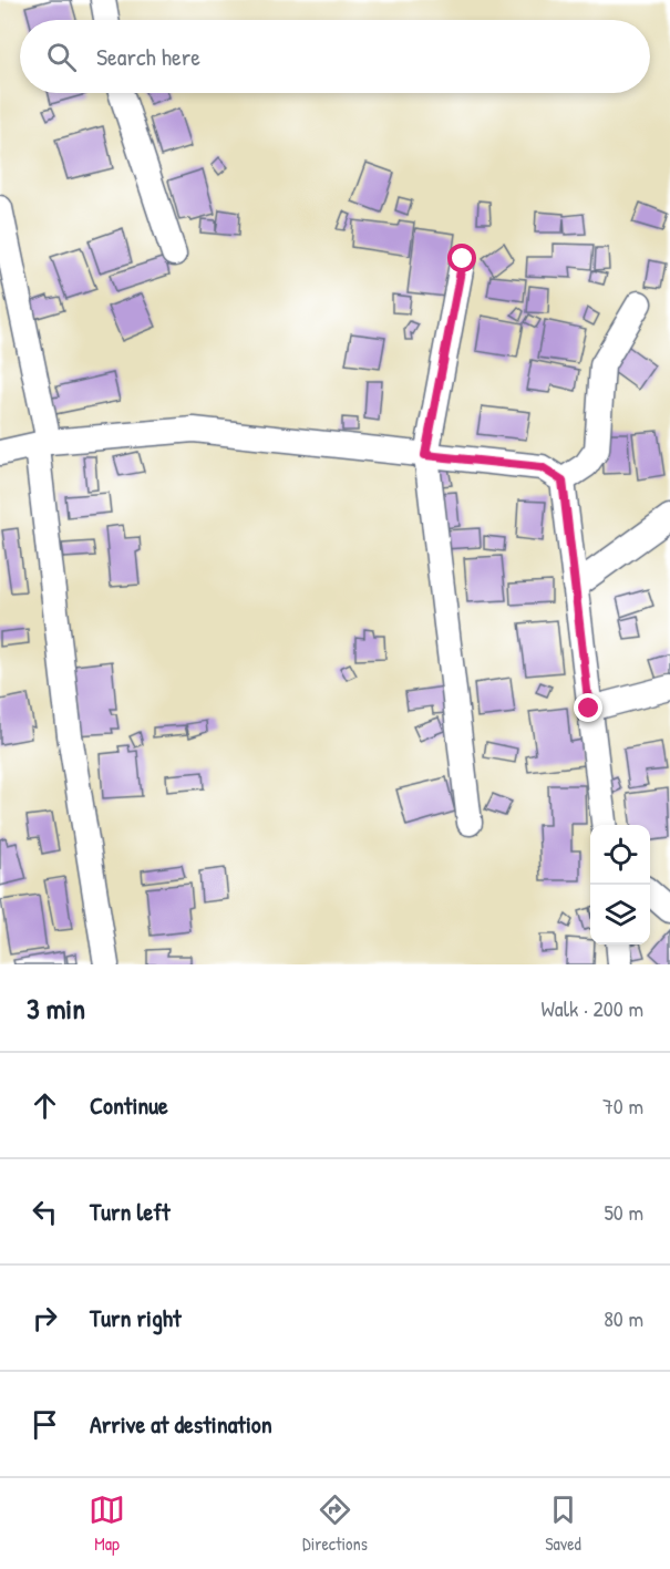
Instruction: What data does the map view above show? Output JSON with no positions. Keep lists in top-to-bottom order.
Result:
{
  "page": {
    "search": "Search here",
    "heading": ["3 min", "Walk · 200 m"],
    "list": [
      ["Continue", "70 m"],
      ["Turn left", "50 m"],
      ["Turn right", "80 m"],
      "Arrive at destination"
    ],
    "nav": ["Map", "Directions", "Saved"]
  }
}
